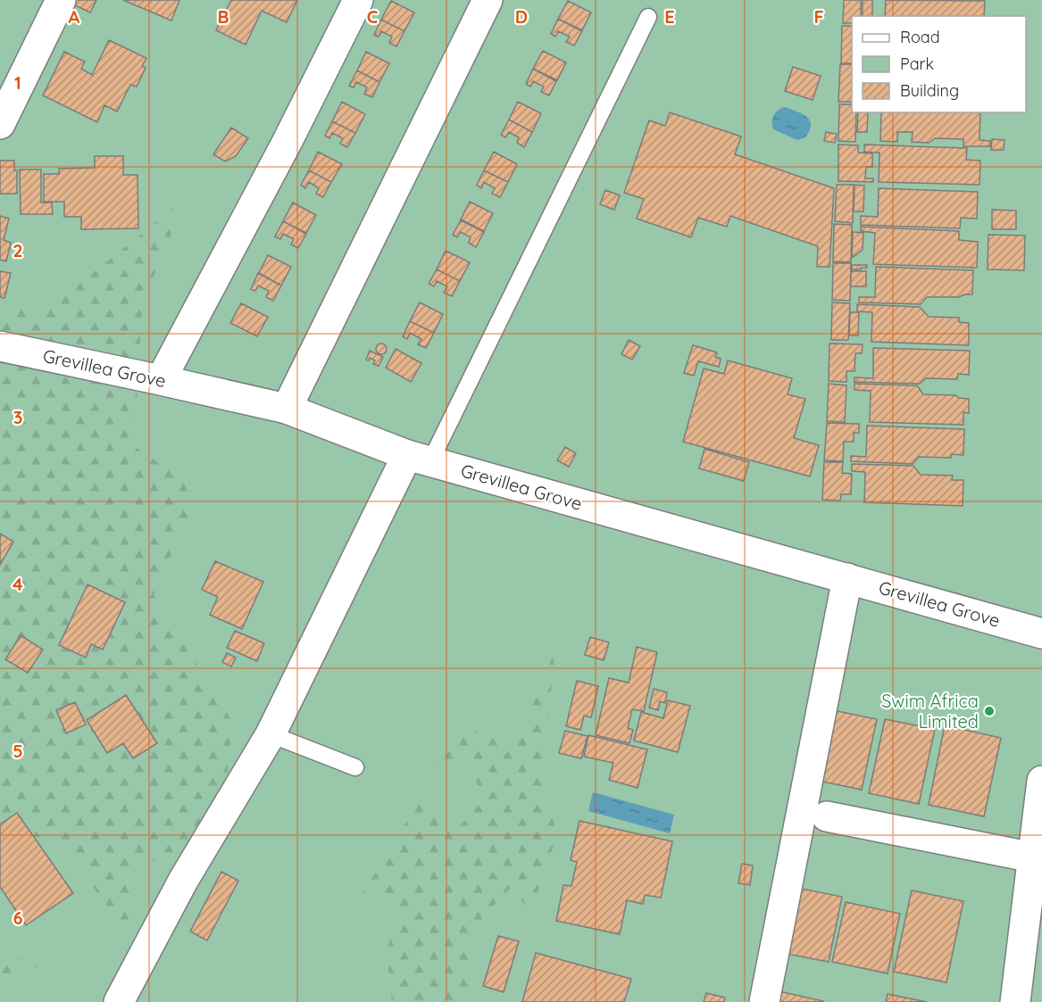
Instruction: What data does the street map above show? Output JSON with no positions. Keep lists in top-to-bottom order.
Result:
{
  "streets": {
    "street": ["Grevillea Grove"]
  },
  "places": ["Swim Africa Limited"],
  "legend": ["Road", "Park", "Building"],
  "grid": {
    "columns": [
      "A",
      "B",
      "C",
      "D",
      "E",
      "F"
    ],
    "rows": [
      "1",
      "2",
      "3",
      "4",
      "5",
      "6"
    ]
  }
}
